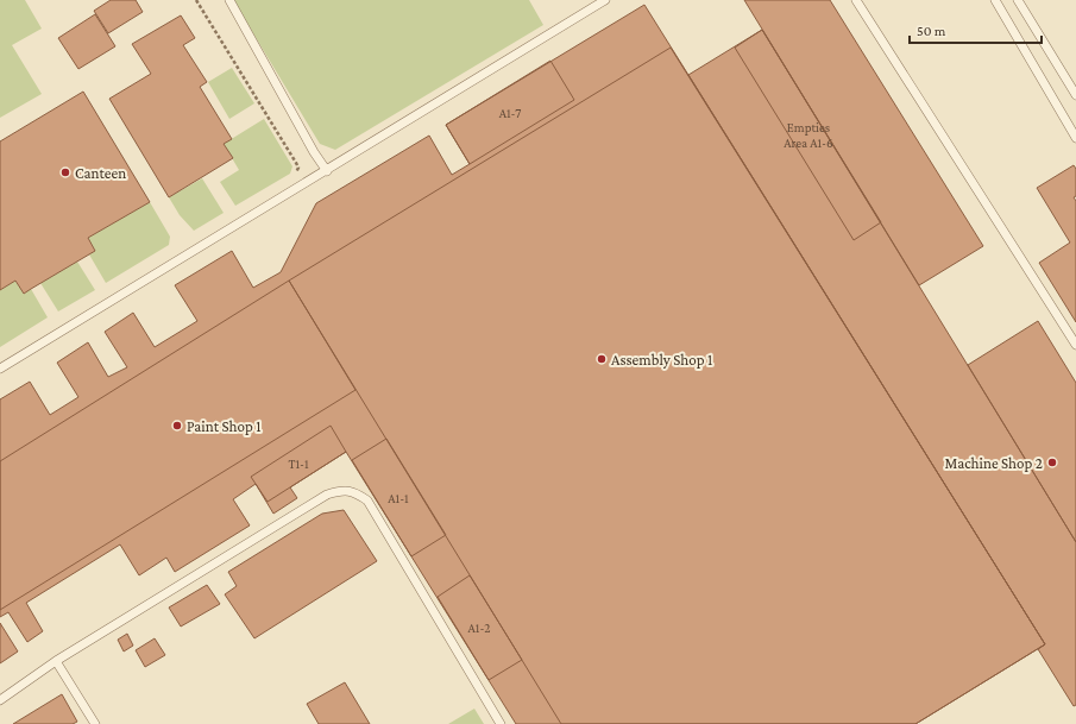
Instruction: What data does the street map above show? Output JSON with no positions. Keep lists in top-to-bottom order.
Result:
{
  "places": [
    "Canteen",
    "Assembly Shop 1",
    "Paint Shop 1",
    "Machine Shop 2"
  ],
  "house_numbers": [
    "A1-7",
    "Empties Area A1-6",
    "T1-1",
    "A1-1",
    "A1-2"
  ],
  "scale_bar": "50 m"
}
